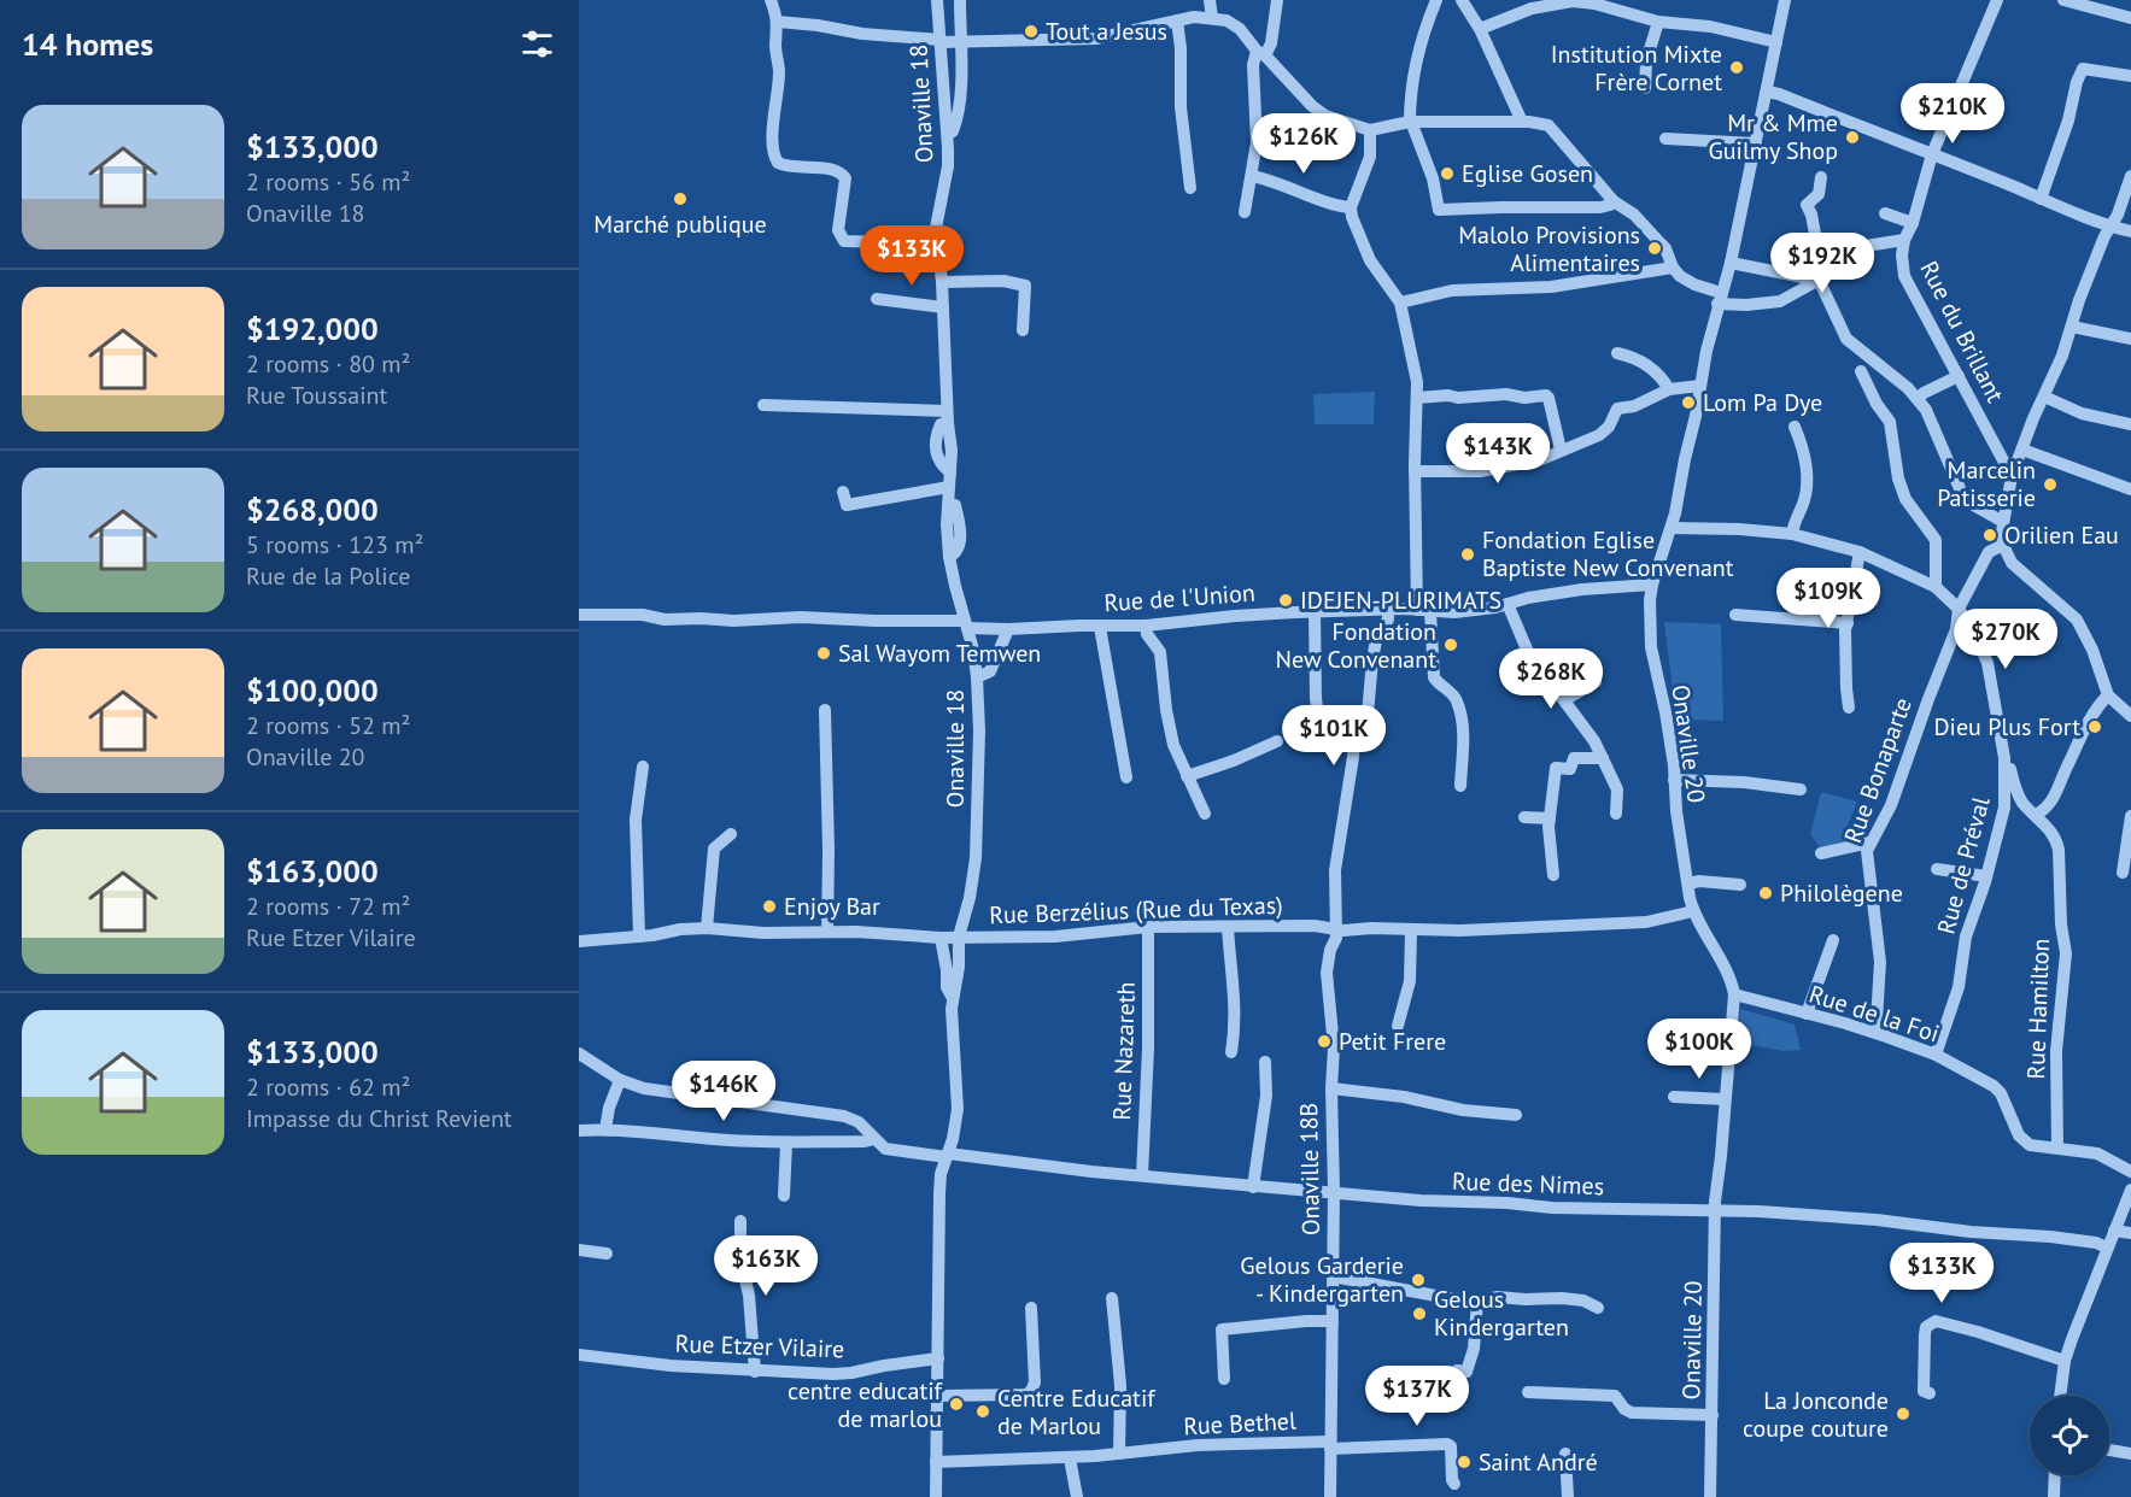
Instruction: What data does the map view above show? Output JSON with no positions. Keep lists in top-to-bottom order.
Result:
{
  "streets": {
    "street": [
      "Onaville 18",
      "Rue du Brillant",
      "Rue de l'Union",
      "Onaville 20",
      "Rue Bonaparte",
      "Rue de Préval",
      "Rue Berzélius (Rue du Texas)",
      "Rue Hamilton",
      "Rue de la Foi",
      "Rue Nazareth",
      "Onaville 18B",
      "Rue des Nimes",
      "Rue Etzer Vilaire",
      "Rue Bethel"
    ]
  },
  "crossings": [
    ["Onaville 18", "Rue de l'Union"],
    ["Onaville 18", "Rue Berzélius (Rue du Texas)"],
    ["Onaville 18", "Rue des Nimes"],
    ["Onaville 18", "Rue Etzer Vilaire"],
    ["Onaville 18", "Rue Bethel"],
    ["Rue de l'Union", "Onaville 20"],
    ["Rue de l'Union", "Onaville 18B"],
    ["Onaville 20", "Rue de Préval"],
    ["Onaville 20", "Rue Berzélius (Rue du Texas)"],
    ["Onaville 20", "Rue de la Foi"],
    ["Onaville 20", "Rue des Nimes"],
    ["Rue Bonaparte", "Rue de Préval"],
    ["Rue Bonaparte", "Rue de la Foi"],
    ["Rue de Préval", "Rue de la Foi"],
    ["Rue Berzélius (Rue du Texas)", "Rue Nazareth"],
    ["Rue Berzélius (Rue du Texas)", "Onaville 18B"],
    ["Rue Hamilton", "Rue de la Foi"],
    ["Rue Nazareth", "Rue des Nimes"],
    ["Onaville 18B", "Rue des Nimes"],
    ["Onaville 18B", "Rue Bethel"]
  ],
  "places": [
    "Tout a Jesus",
    "Institution Mixte Frère Cornet",
    "Mr & Mme Guilmy Shop",
    "Eglise Gosen",
    "Marché publique",
    "Malolo Provisions Alimentaires",
    "Lom Pa Dye",
    "Marcelin Patisserie",
    "Orilien Eau",
    "Fondation Eglise Baptiste New Convenant",
    "IDEJEN-PLURIMATS",
    "Fondation New Convenant",
    "Sal Wayom Temwen",
    "Dieu Plus Fort",
    "Philolègene",
    "Enjoy Bar",
    "Petit Frere",
    "Gelous Garderie - Kindergarten",
    "Gelous Kindergarten",
    "centre educatif de marlou",
    "Centre Educatif de Marlou",
    "La Jonconde coupe couture",
    "Saint André"
  ],
  "page": {
    "heading": "14 homes",
    "price": [
      "$210K",
      "$126K",
      "$133K",
      "$192K",
      "$143K",
      "$109K",
      "$270K",
      "$268K",
      "$101K",
      "$100K",
      "$146K",
      "$163K",
      "$133K",
      "$137K"
    ],
    "list": [
      {
        "name": "$133,000",
        "note": "2 rooms · 56 m² · Onaville 18"
      },
      {
        "name": "$192,000",
        "note": "2 rooms · 80 m² · Rue Toussaint"
      },
      {
        "name": "$268,000",
        "note": "5 rooms · 123 m² · Rue de la Police"
      },
      {
        "name": "$100,000",
        "note": "2 rooms · 52 m² · Onaville 20"
      },
      {
        "name": "$163,000",
        "note": "2 rooms · 72 m² · Rue Etzer Vilaire"
      },
      {
        "name": "$133,000",
        "note": "2 rooms · 62 m² · Impasse du Christ Revient"
      }
    ]
  }
}
